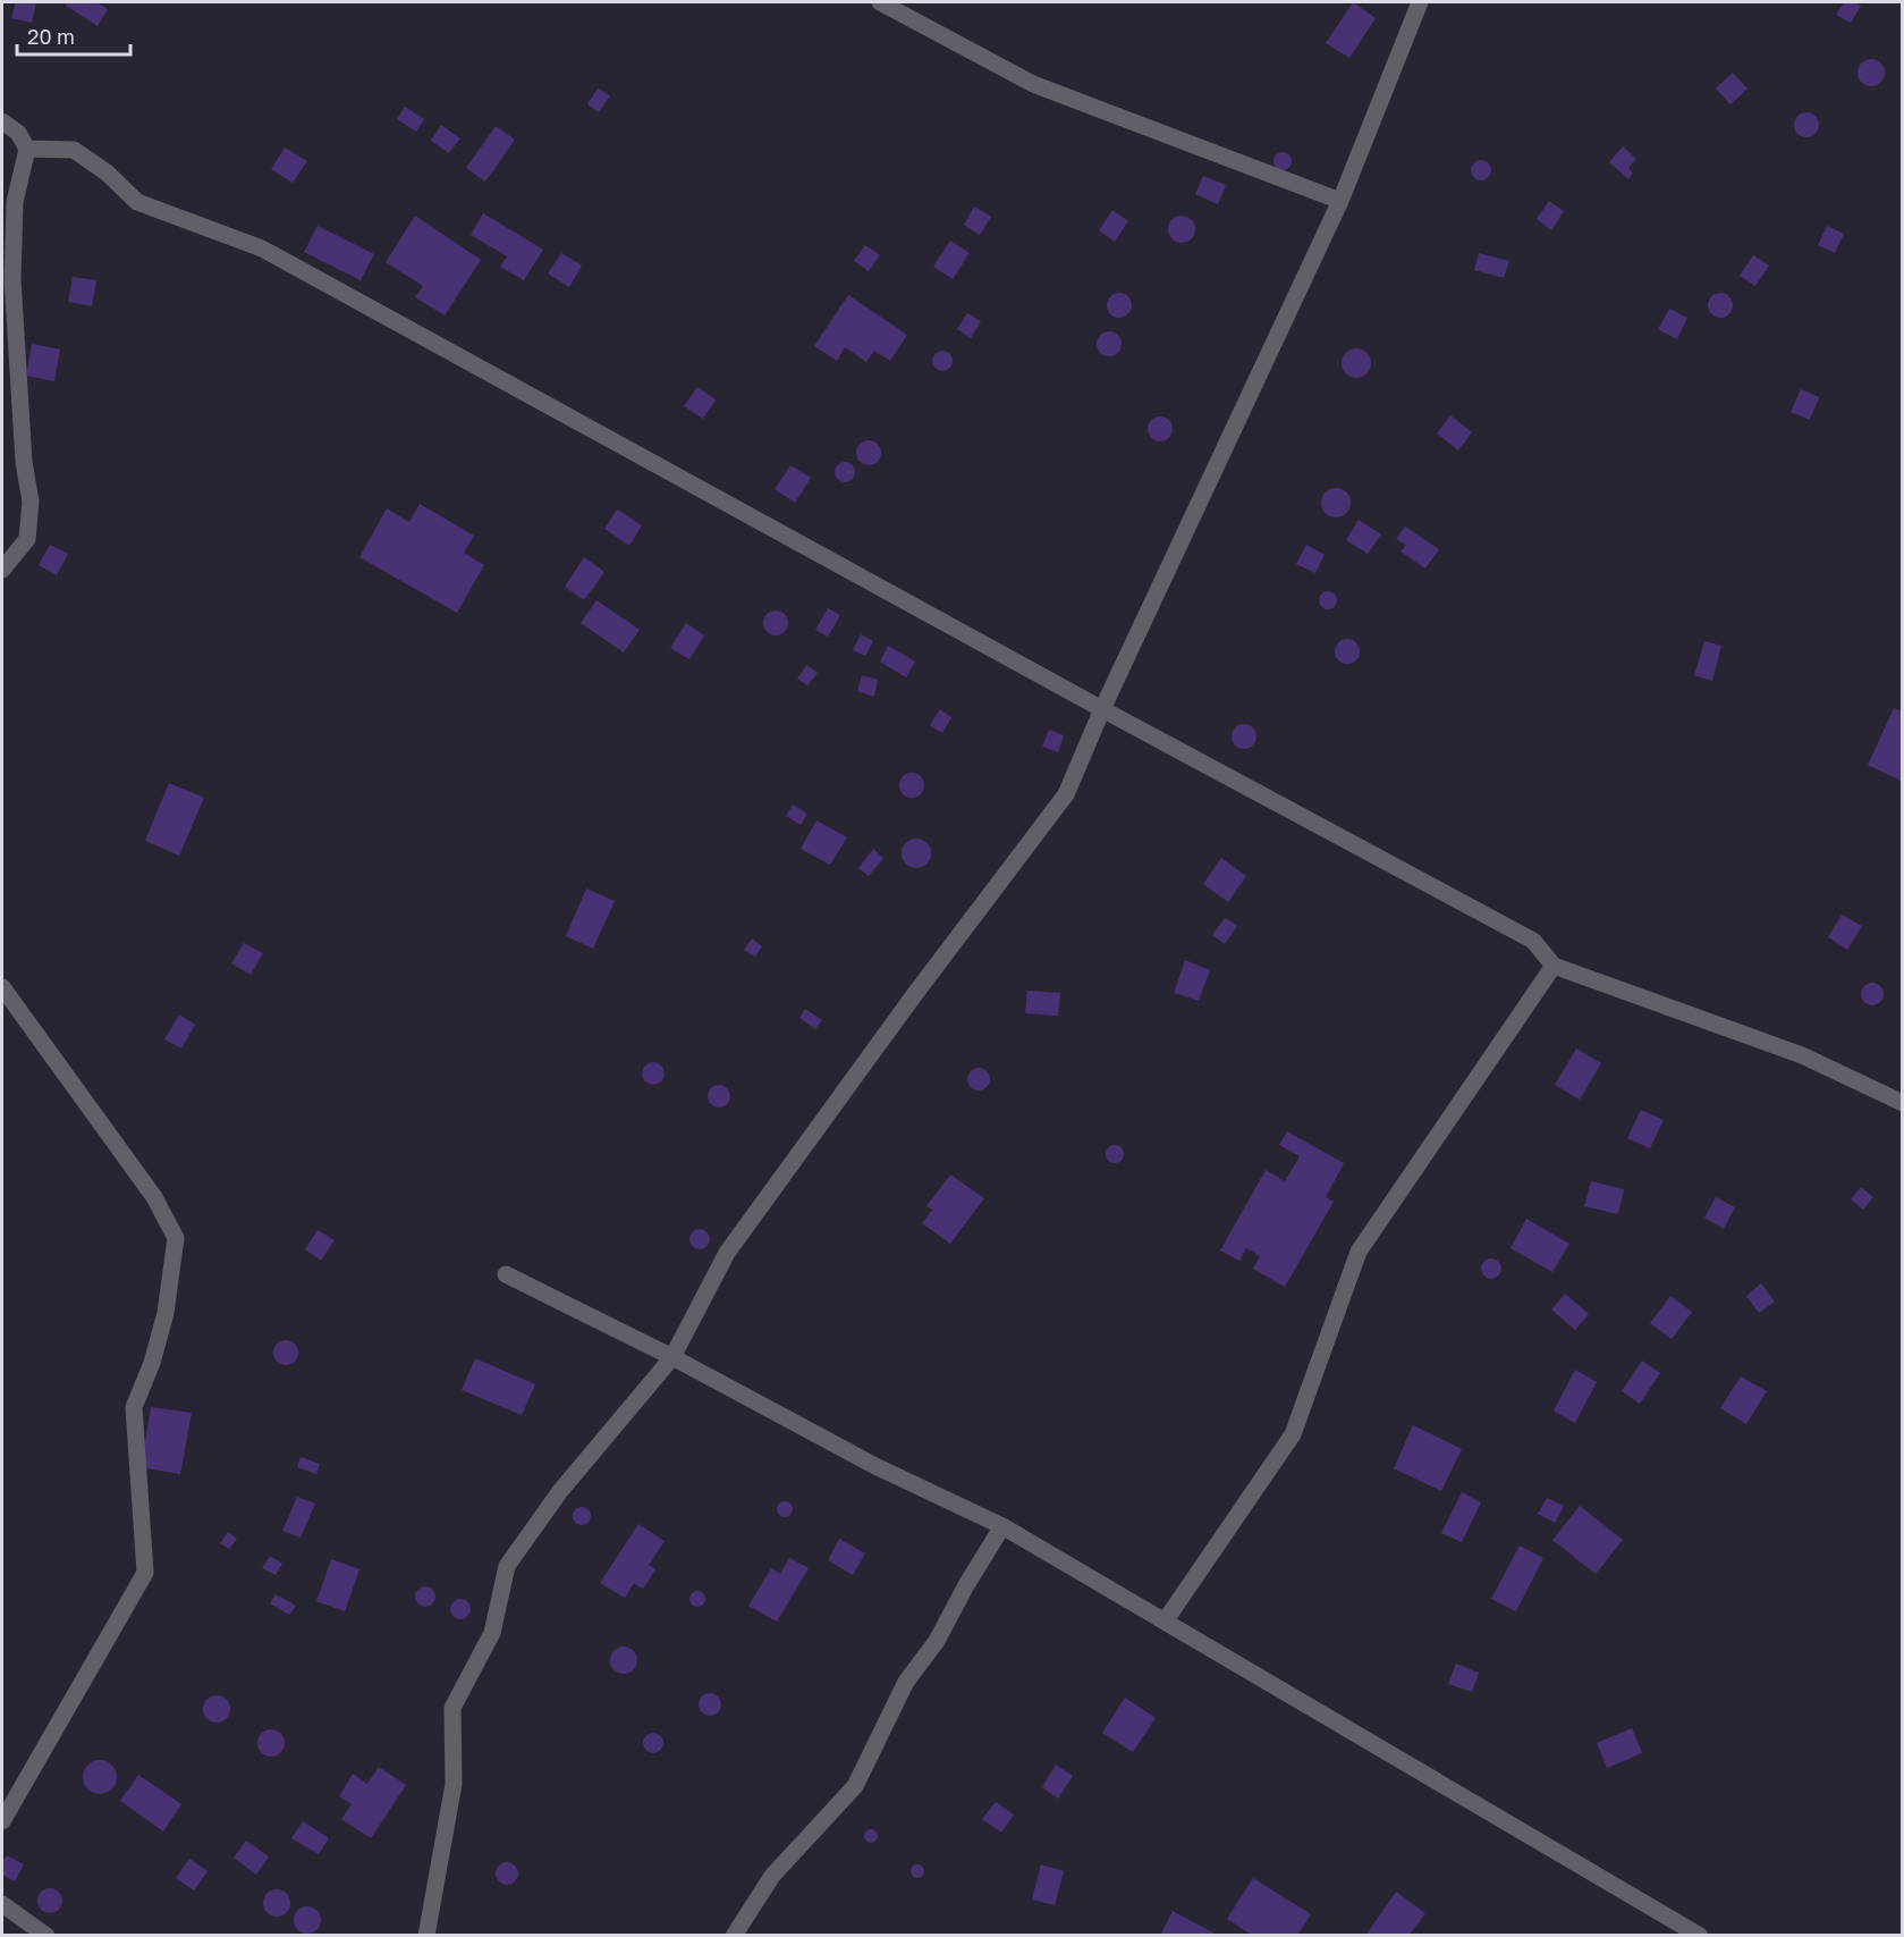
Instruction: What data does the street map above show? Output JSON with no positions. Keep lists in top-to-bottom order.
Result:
{
  "scale_bar": "20 m"
}
